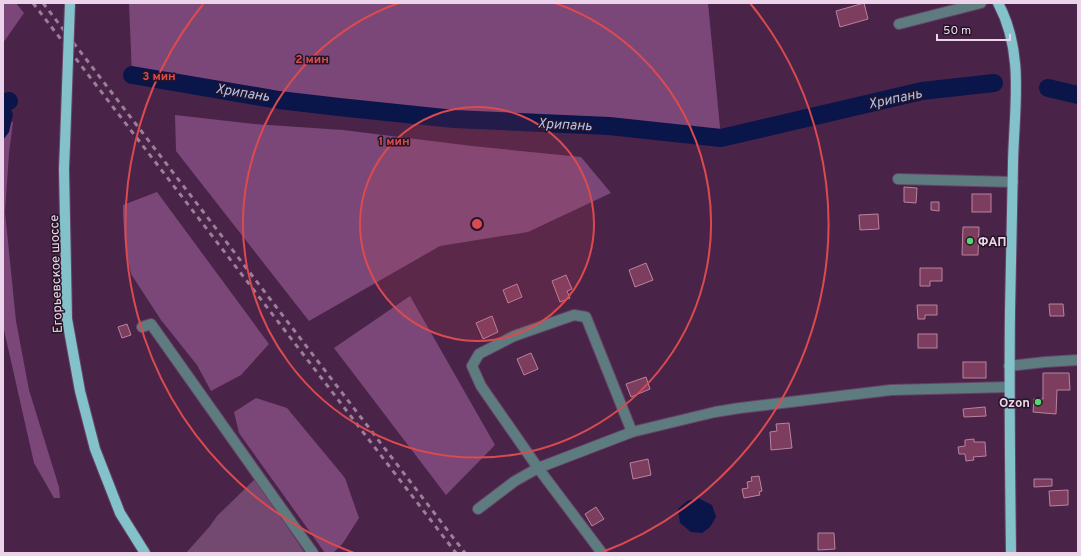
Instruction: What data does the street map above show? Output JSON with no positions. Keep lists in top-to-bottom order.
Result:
{
  "streets": {
    "main road": ["Егорьевское шоссе"]
  },
  "water": ["Хрипань"],
  "places": ["ФАП", "Ozon"],
  "scale_bar": "50 m",
  "rings": ["2 мин", "3 мин", "1 мин"]
}
